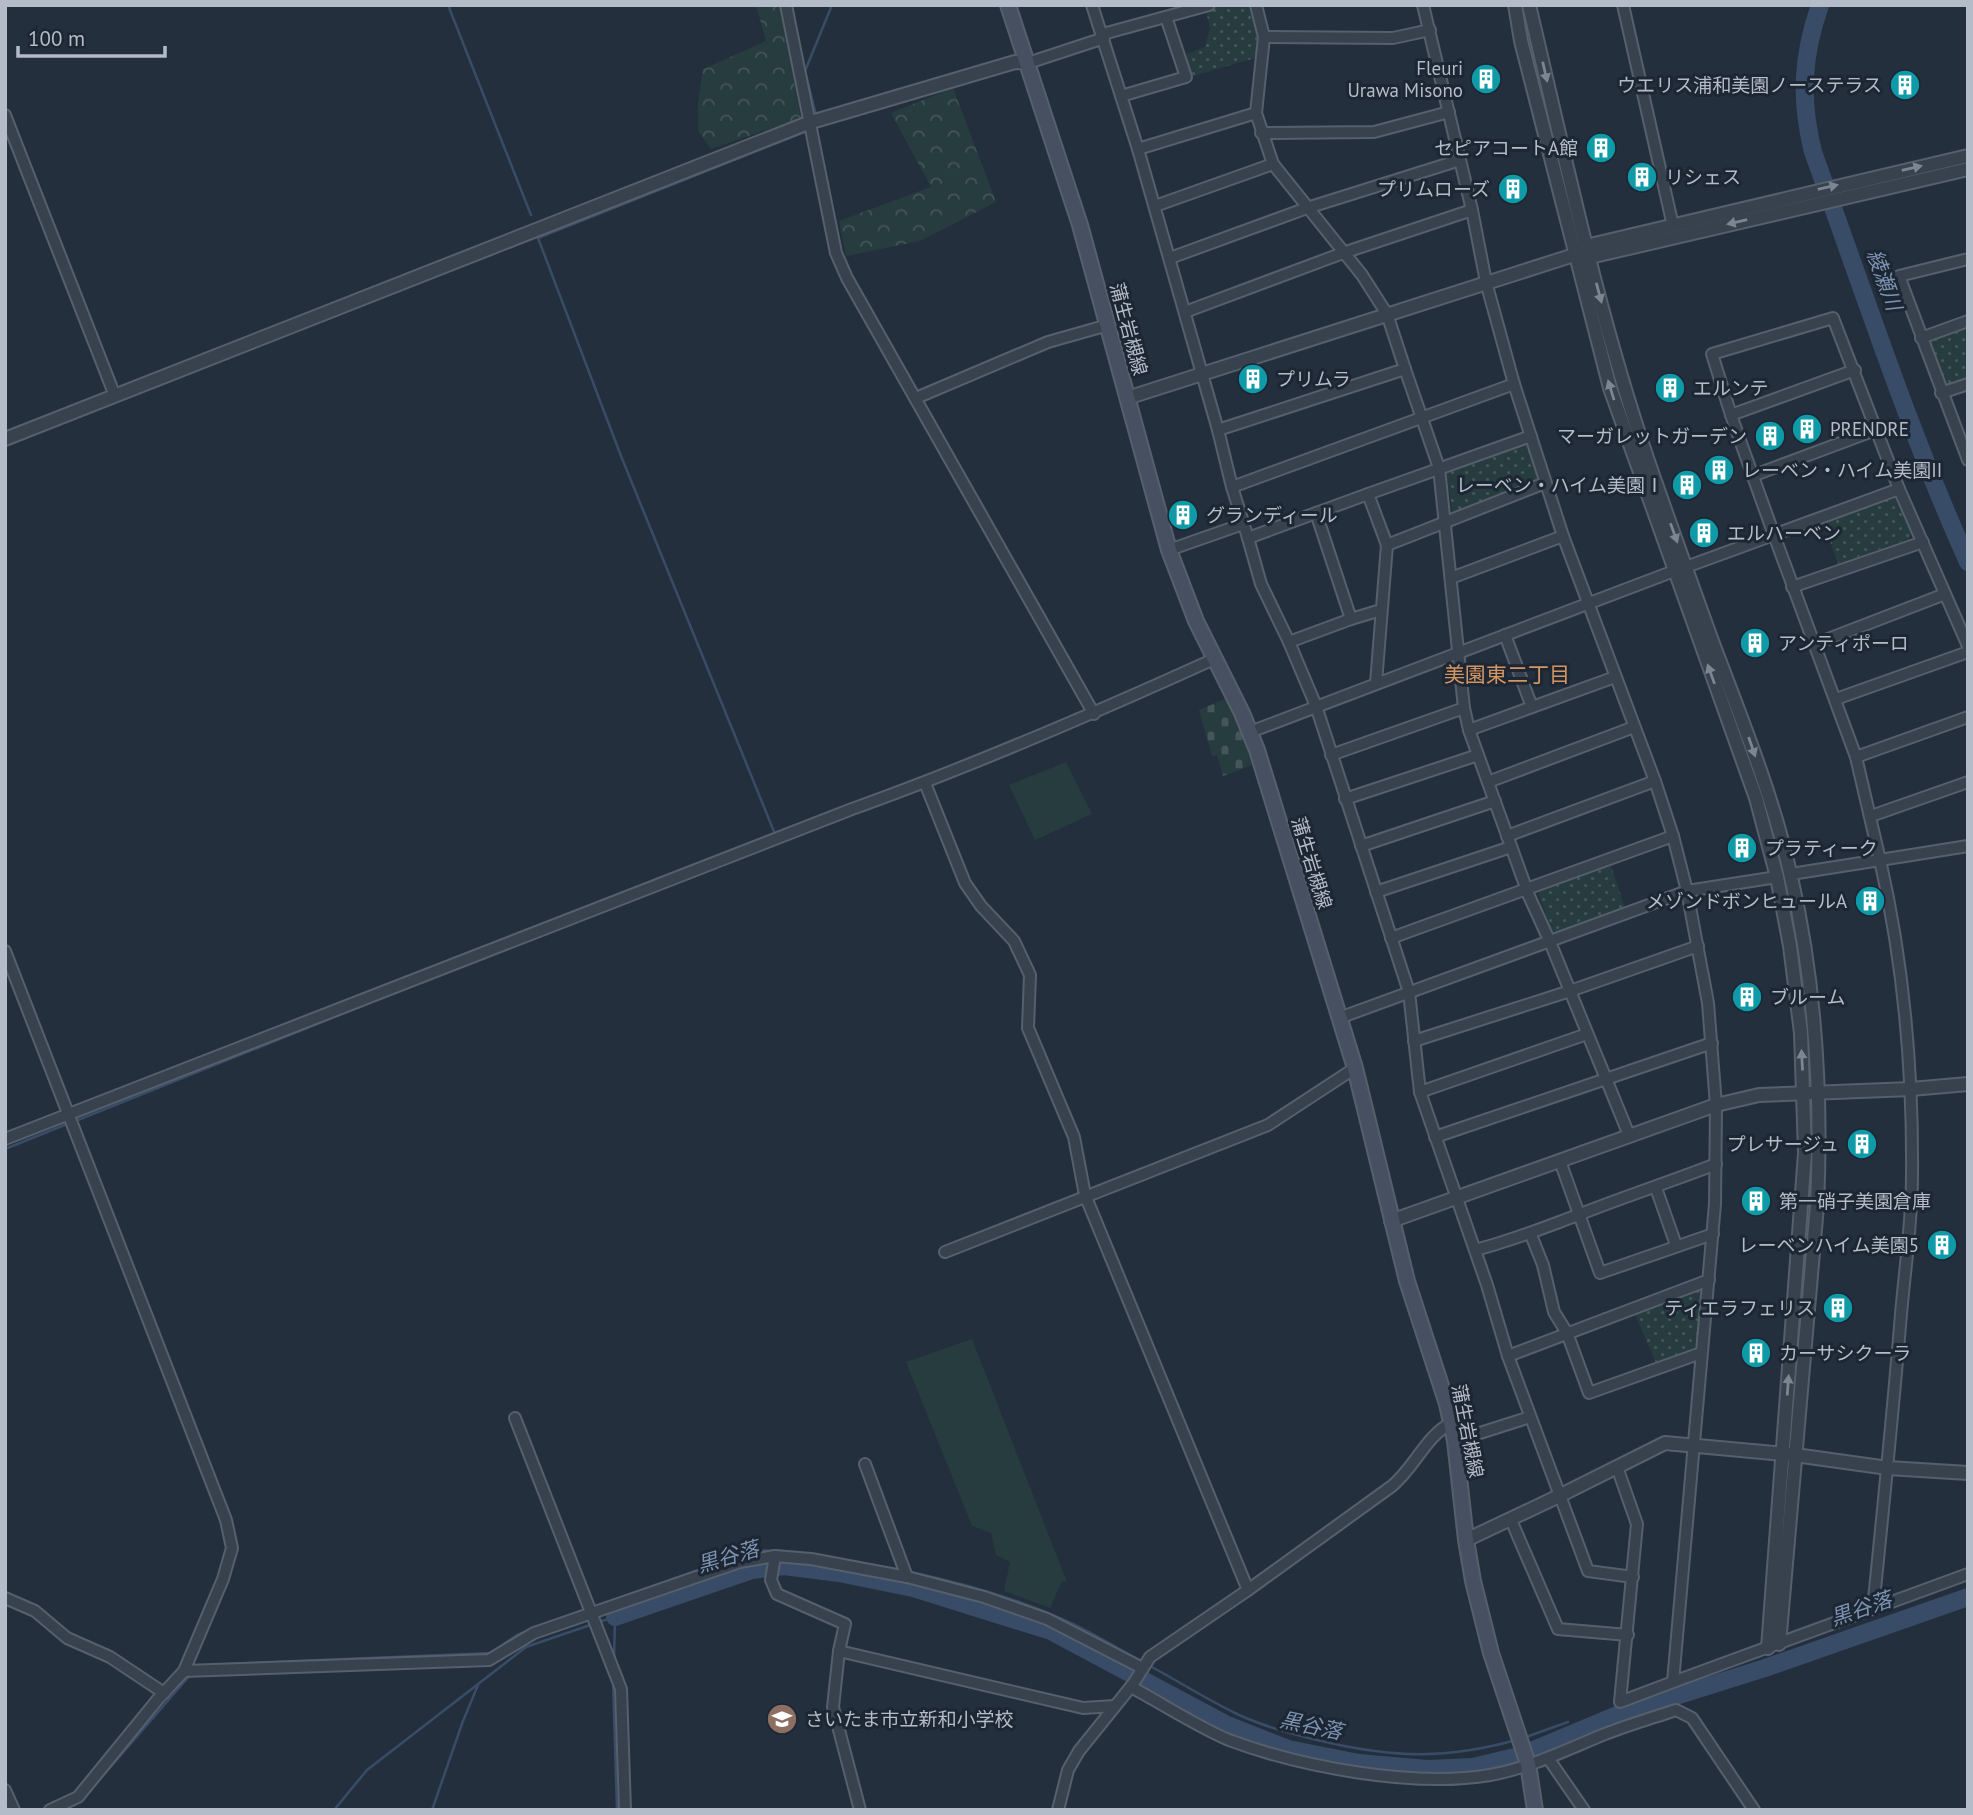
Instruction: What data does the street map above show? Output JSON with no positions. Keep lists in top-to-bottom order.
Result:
{
  "streets": {
    "main road": ["蒲生岩槻線"]
  },
  "districts": ["美園東二丁目"],
  "water": ["綾瀬川", "黒谷落"],
  "places": {
    "building": [
      "Fleuri Urawa Misono",
      "ウエリス浦和美園ノーステラス",
      "セピアコートA館",
      "リシェス",
      "プリムローズ",
      "プリムラ",
      "エルンテ",
      "PRENDRE",
      "マーガレットガーデン",
      "レーベン・ハイム美園II",
      "レーベン・ハイム美園Ⅰ",
      "グランディール",
      "エルハーベン",
      "アンティポーロ",
      "プラティーク",
      "メゾンドボンヒュールA",
      "ブルーム",
      "プレサージュ",
      "第一硝子美園倉庫",
      "レーベンハイム美園5",
      "ティエラフェリス",
      "カーサシクーラ"
    ],
    "school or university": ["さいたま市立新和小学校"]
  },
  "scale_bar": "100 m"
}
